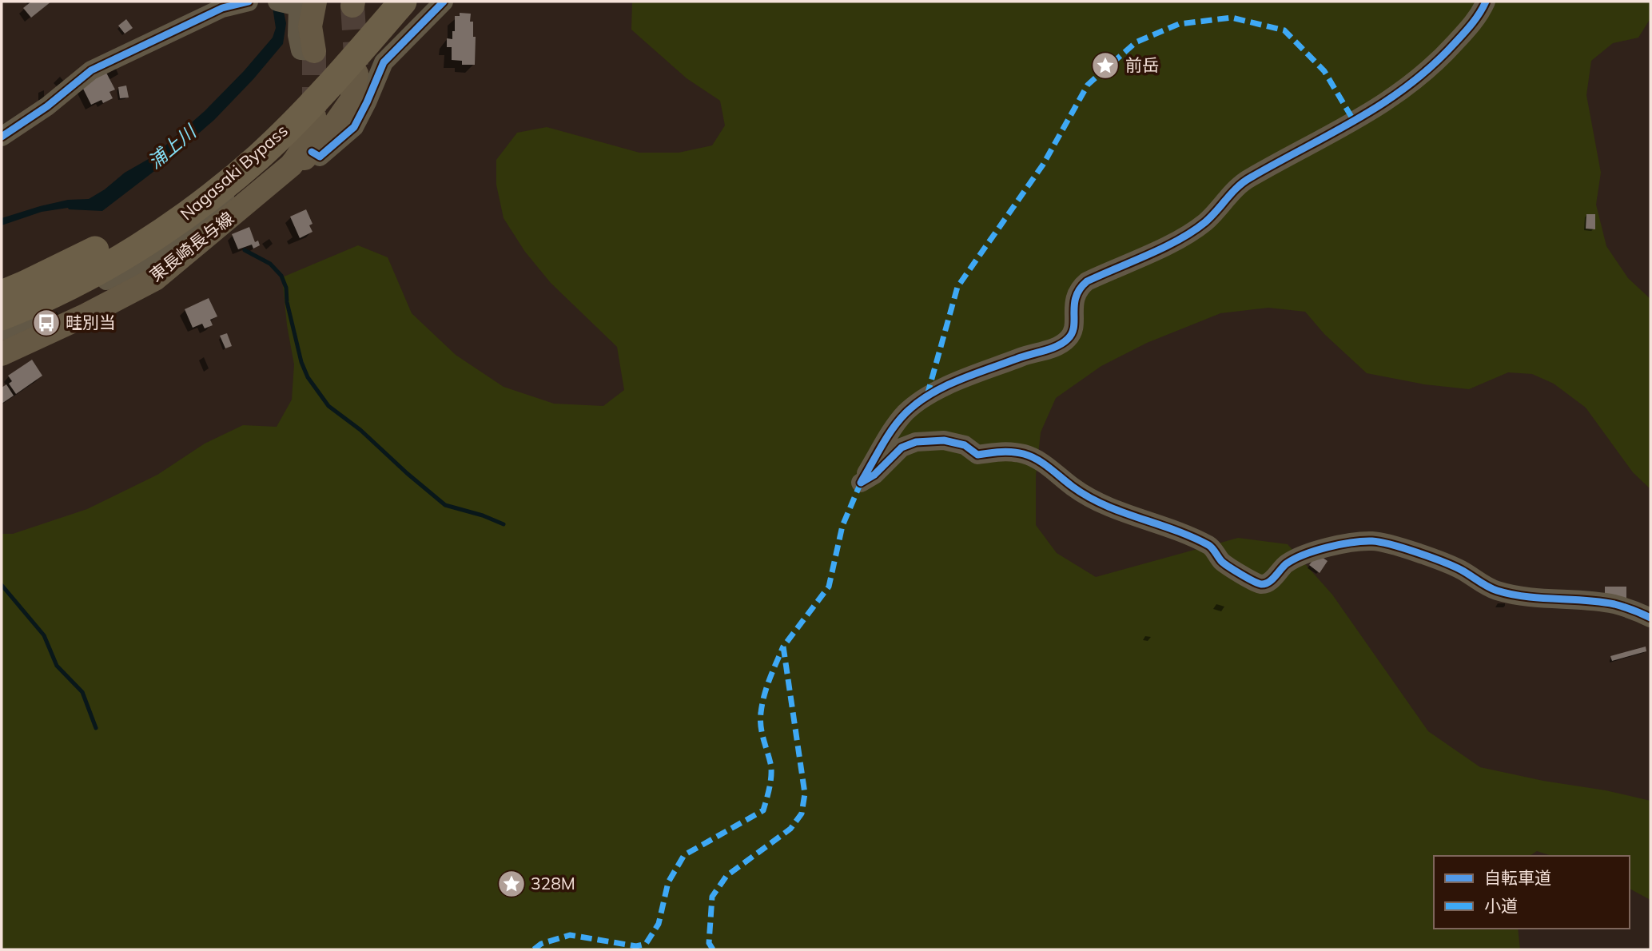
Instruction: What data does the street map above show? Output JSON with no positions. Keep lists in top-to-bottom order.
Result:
{
  "streets": {
    "highway": ["Nagasaki Bypass"],
    "main road": ["東長崎長与線"]
  },
  "water": ["浦上川"],
  "places": {
    "place": ["前岳", "328M"],
    "bus stop": ["畦別当"]
  },
  "legend": ["自転車道", "小道"]
}
